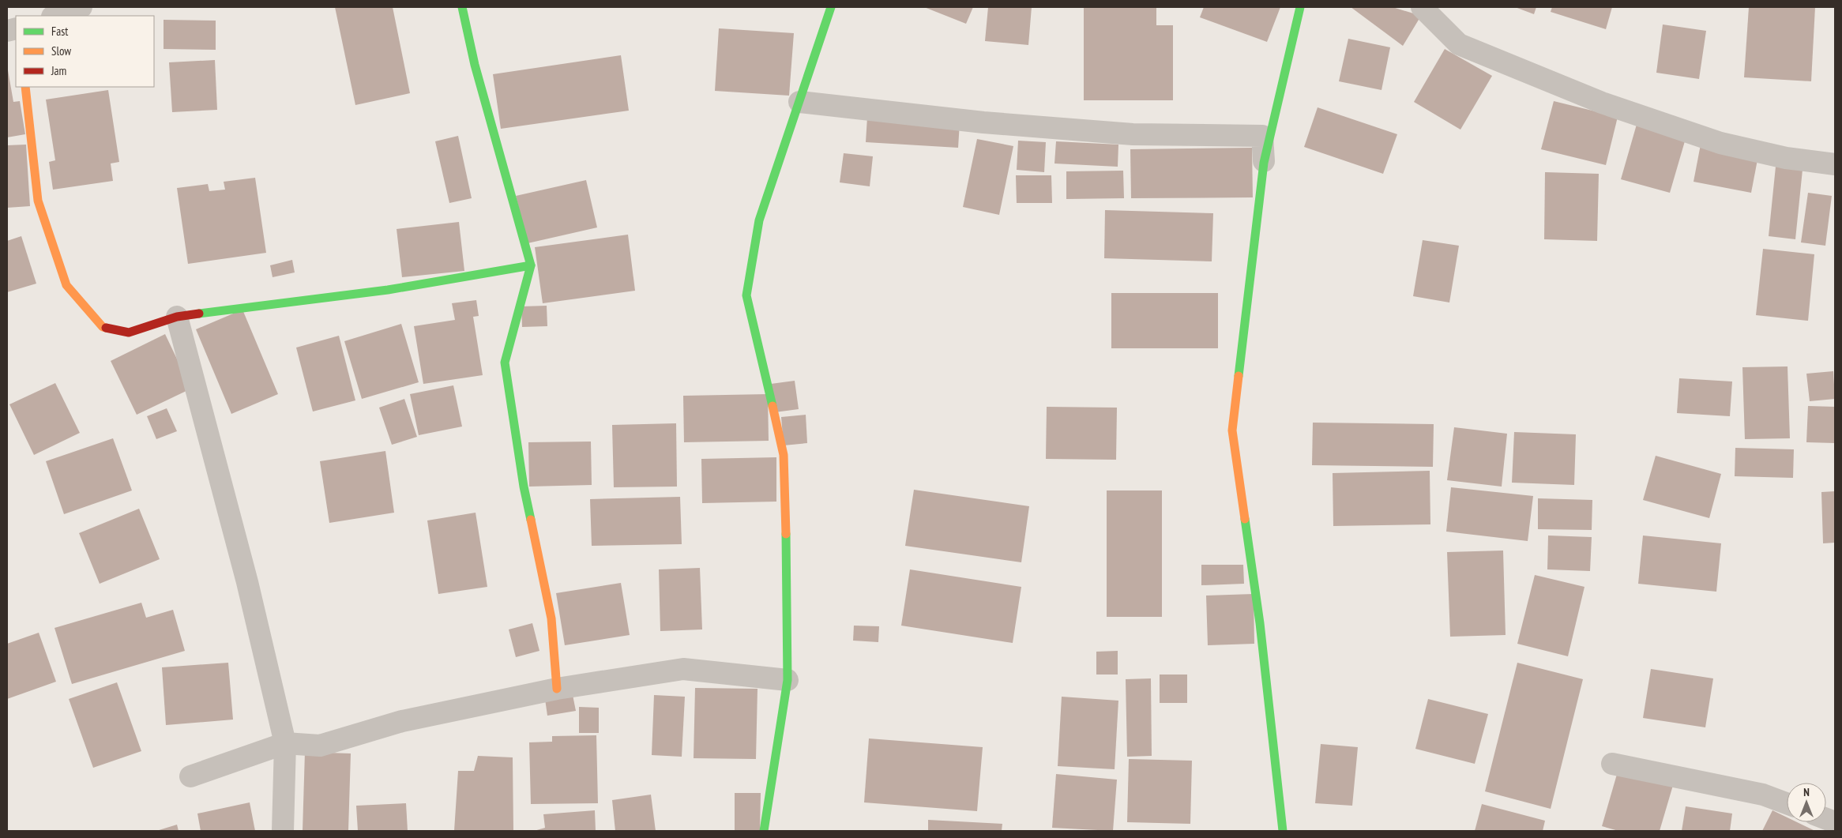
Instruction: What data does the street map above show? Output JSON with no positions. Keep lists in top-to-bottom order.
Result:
{
  "legend": ["Fast", "Slow", "Jam"],
  "north": "top"
}
